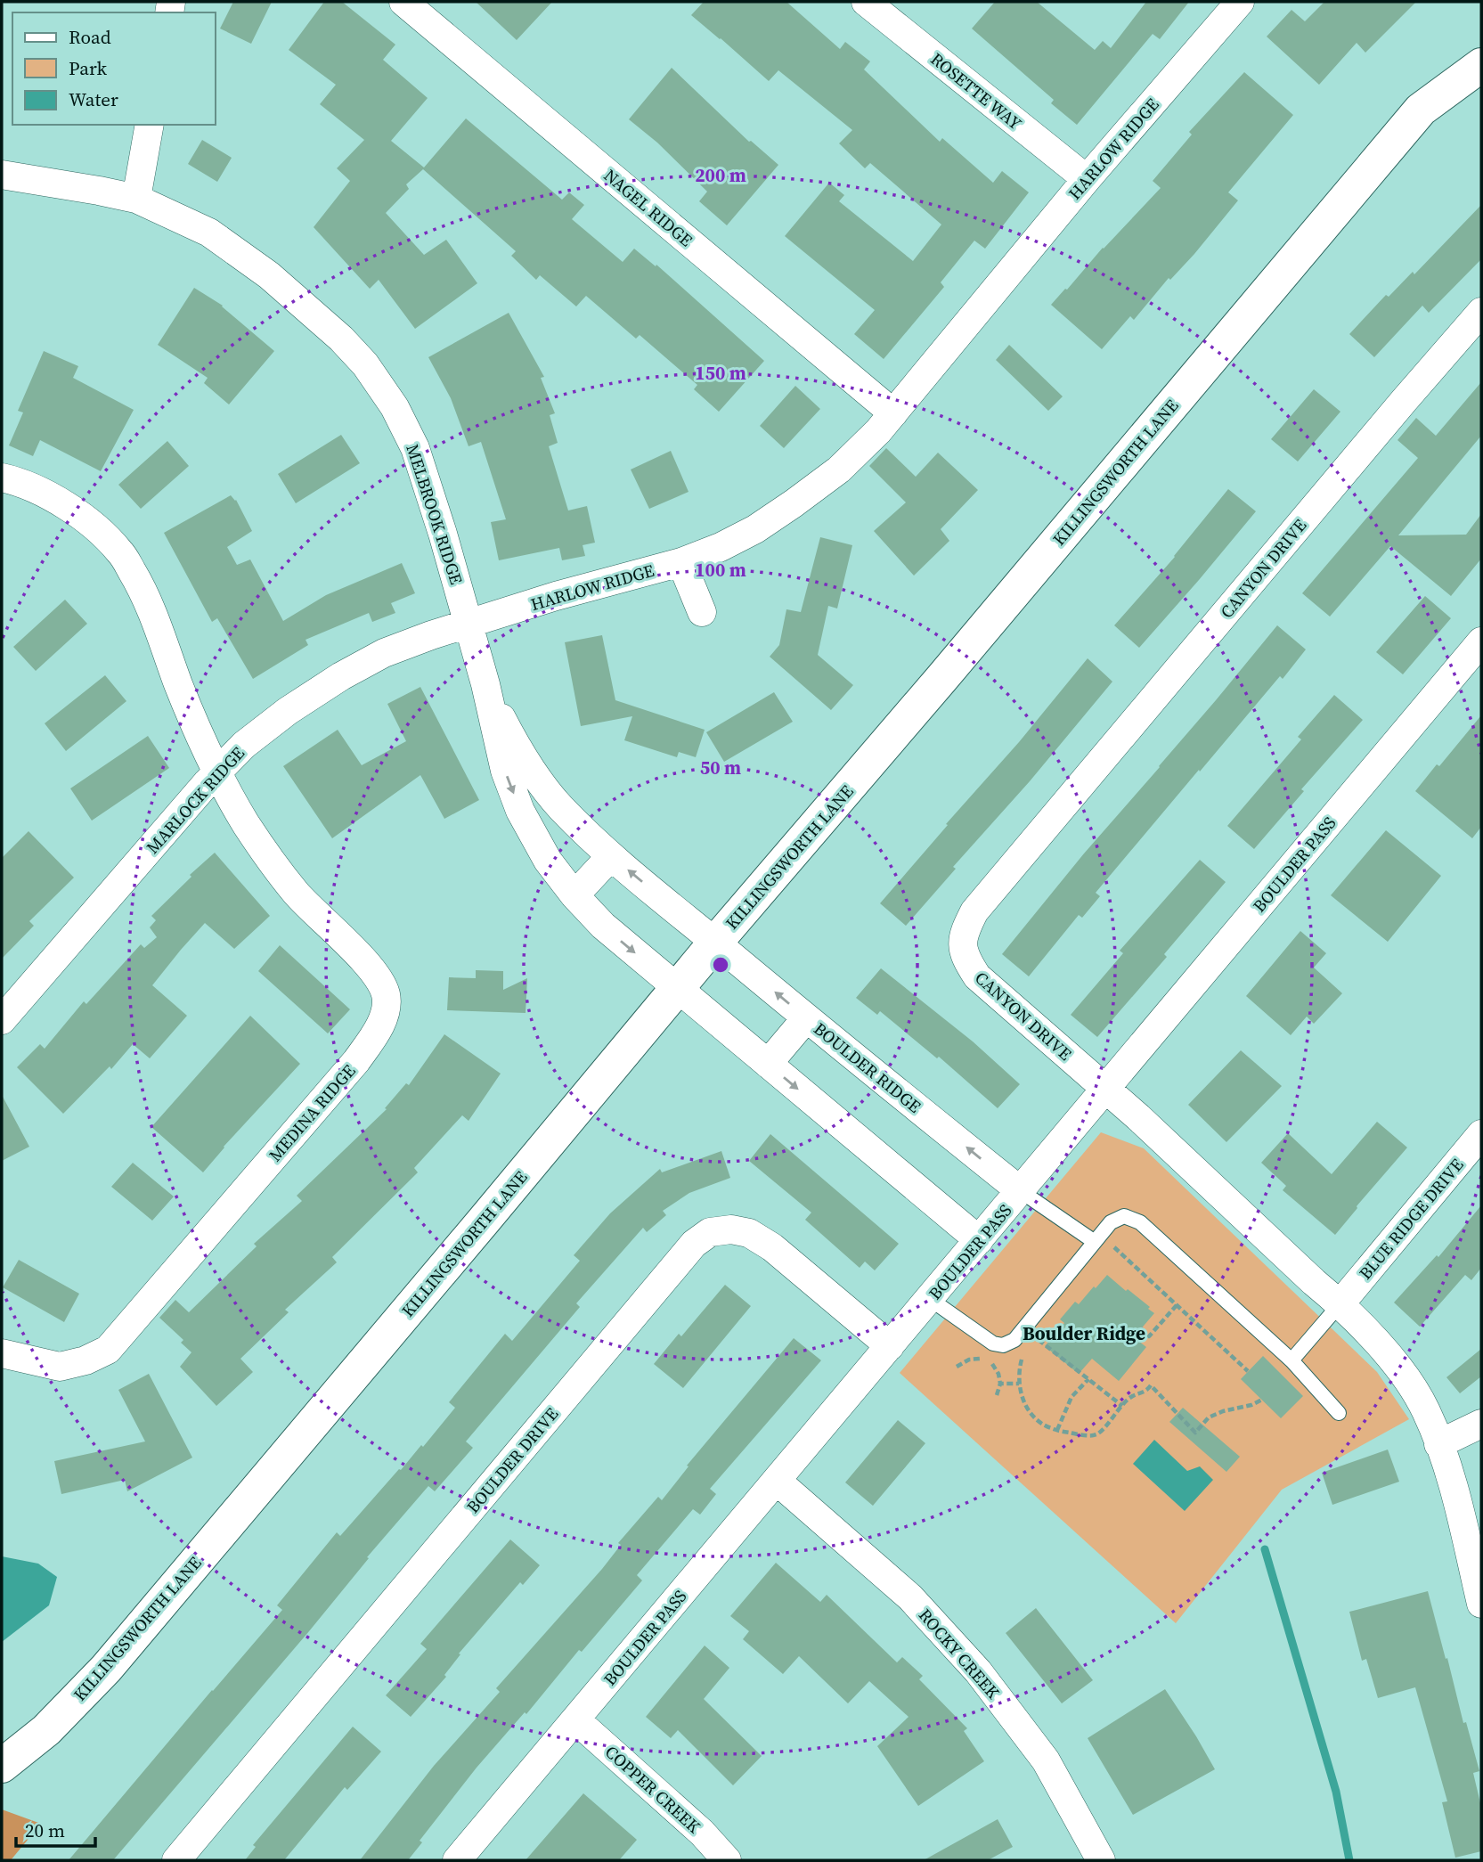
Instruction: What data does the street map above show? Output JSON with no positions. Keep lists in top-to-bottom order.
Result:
{
  "streets": {
    "street": [
      "ROSETTE WAY",
      "HARLOW RIDGE",
      "NAGEL RIDGE",
      "KILLINGSWORTH LANE",
      "MELBROOK RIDGE",
      "CANYON DRIVE",
      "MARLOCK RIDGE",
      "BOULDER PASS",
      "BOULDER RIDGE",
      "MEDINA RIDGE",
      "BLUE RIDGE DRIVE",
      "BOULDER DRIVE",
      "ROCKY CREEK",
      "COPPER CREEK"
    ]
  },
  "crossings": [
    ["ROSETTE WAY", "HARLOW RIDGE"],
    ["HARLOW RIDGE", "NAGEL RIDGE"],
    ["HARLOW RIDGE", "MELBROOK RIDGE"],
    ["HARLOW RIDGE", "MARLOCK RIDGE"],
    ["KILLINGSWORTH LANE", "MELBROOK RIDGE"],
    ["KILLINGSWORTH LANE", "BOULDER RIDGE"],
    ["MELBROOK RIDGE", "MARLOCK RIDGE"],
    ["MELBROOK RIDGE", "BOULDER RIDGE"],
    ["CANYON DRIVE", "BOULDER PASS"],
    ["CANYON DRIVE", "BLUE RIDGE DRIVE"],
    ["MARLOCK RIDGE", "MEDINA RIDGE"],
    ["BOULDER PASS", "BOULDER RIDGE"],
    ["BOULDER PASS", "BOULDER DRIVE"],
    ["BOULDER PASS", "ROCKY CREEK"],
    ["BOULDER PASS", "COPPER CREEK"]
  ],
  "districts": ["Boulder Ridge"],
  "legend": ["Road", "Park", "Water"],
  "scale_bar": "20 m",
  "rings": [
    "200 m",
    "150 m",
    "100 m",
    "50 m"
  ]
}
